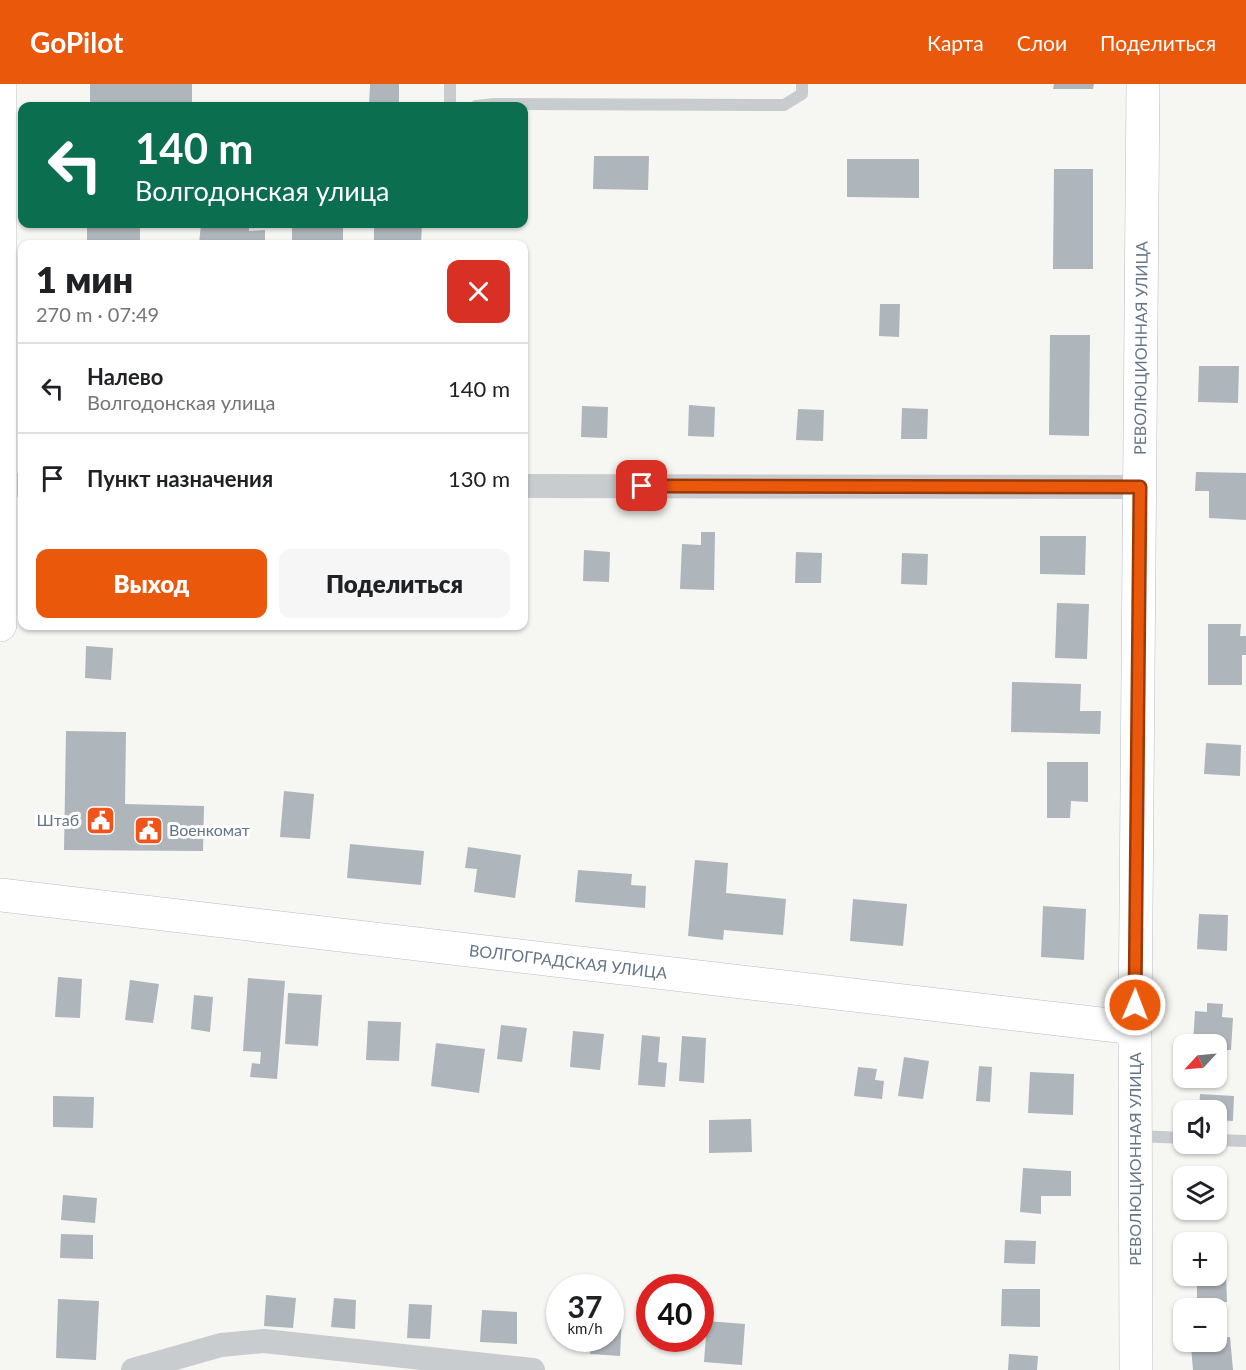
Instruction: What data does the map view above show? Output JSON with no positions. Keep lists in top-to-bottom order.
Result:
{
  "streets": {
    "street": ["РЕВОЛЮЦИОННАЯ УЛИЦА", "ВОЛГОГРАДСКАЯ УЛИЦА"]
  },
  "crossings": [
    ["РЕВОЛЮЦИОННАЯ УЛИЦА", "ВОЛГОГРАДСКАЯ УЛИЦА"]
  ],
  "places": {
    "public building": ["Штаб", "Военкомат"]
  },
  "north": "bottom left",
  "page": {
    "header": "GoPilot",
    "nav": ["Карта", "Слои", "Поделиться"],
    "turn": ["140 m", "Волгодонская улица"],
    "heading": ["1 мин", "270 m · 07:49"],
    "list": [
      {
        "name": "Налево",
        "note": "Волгодонская улица",
        "value": "140 m"
      },
      {
        "name": "Пункт назначения",
        "value": "130 m"
      }
    ],
    "buttons": ["Выход", "Поделиться"],
    "map_buttons": ["+", "−"],
    "speed": "37 km/h",
    "limit": "40"
  }
}
